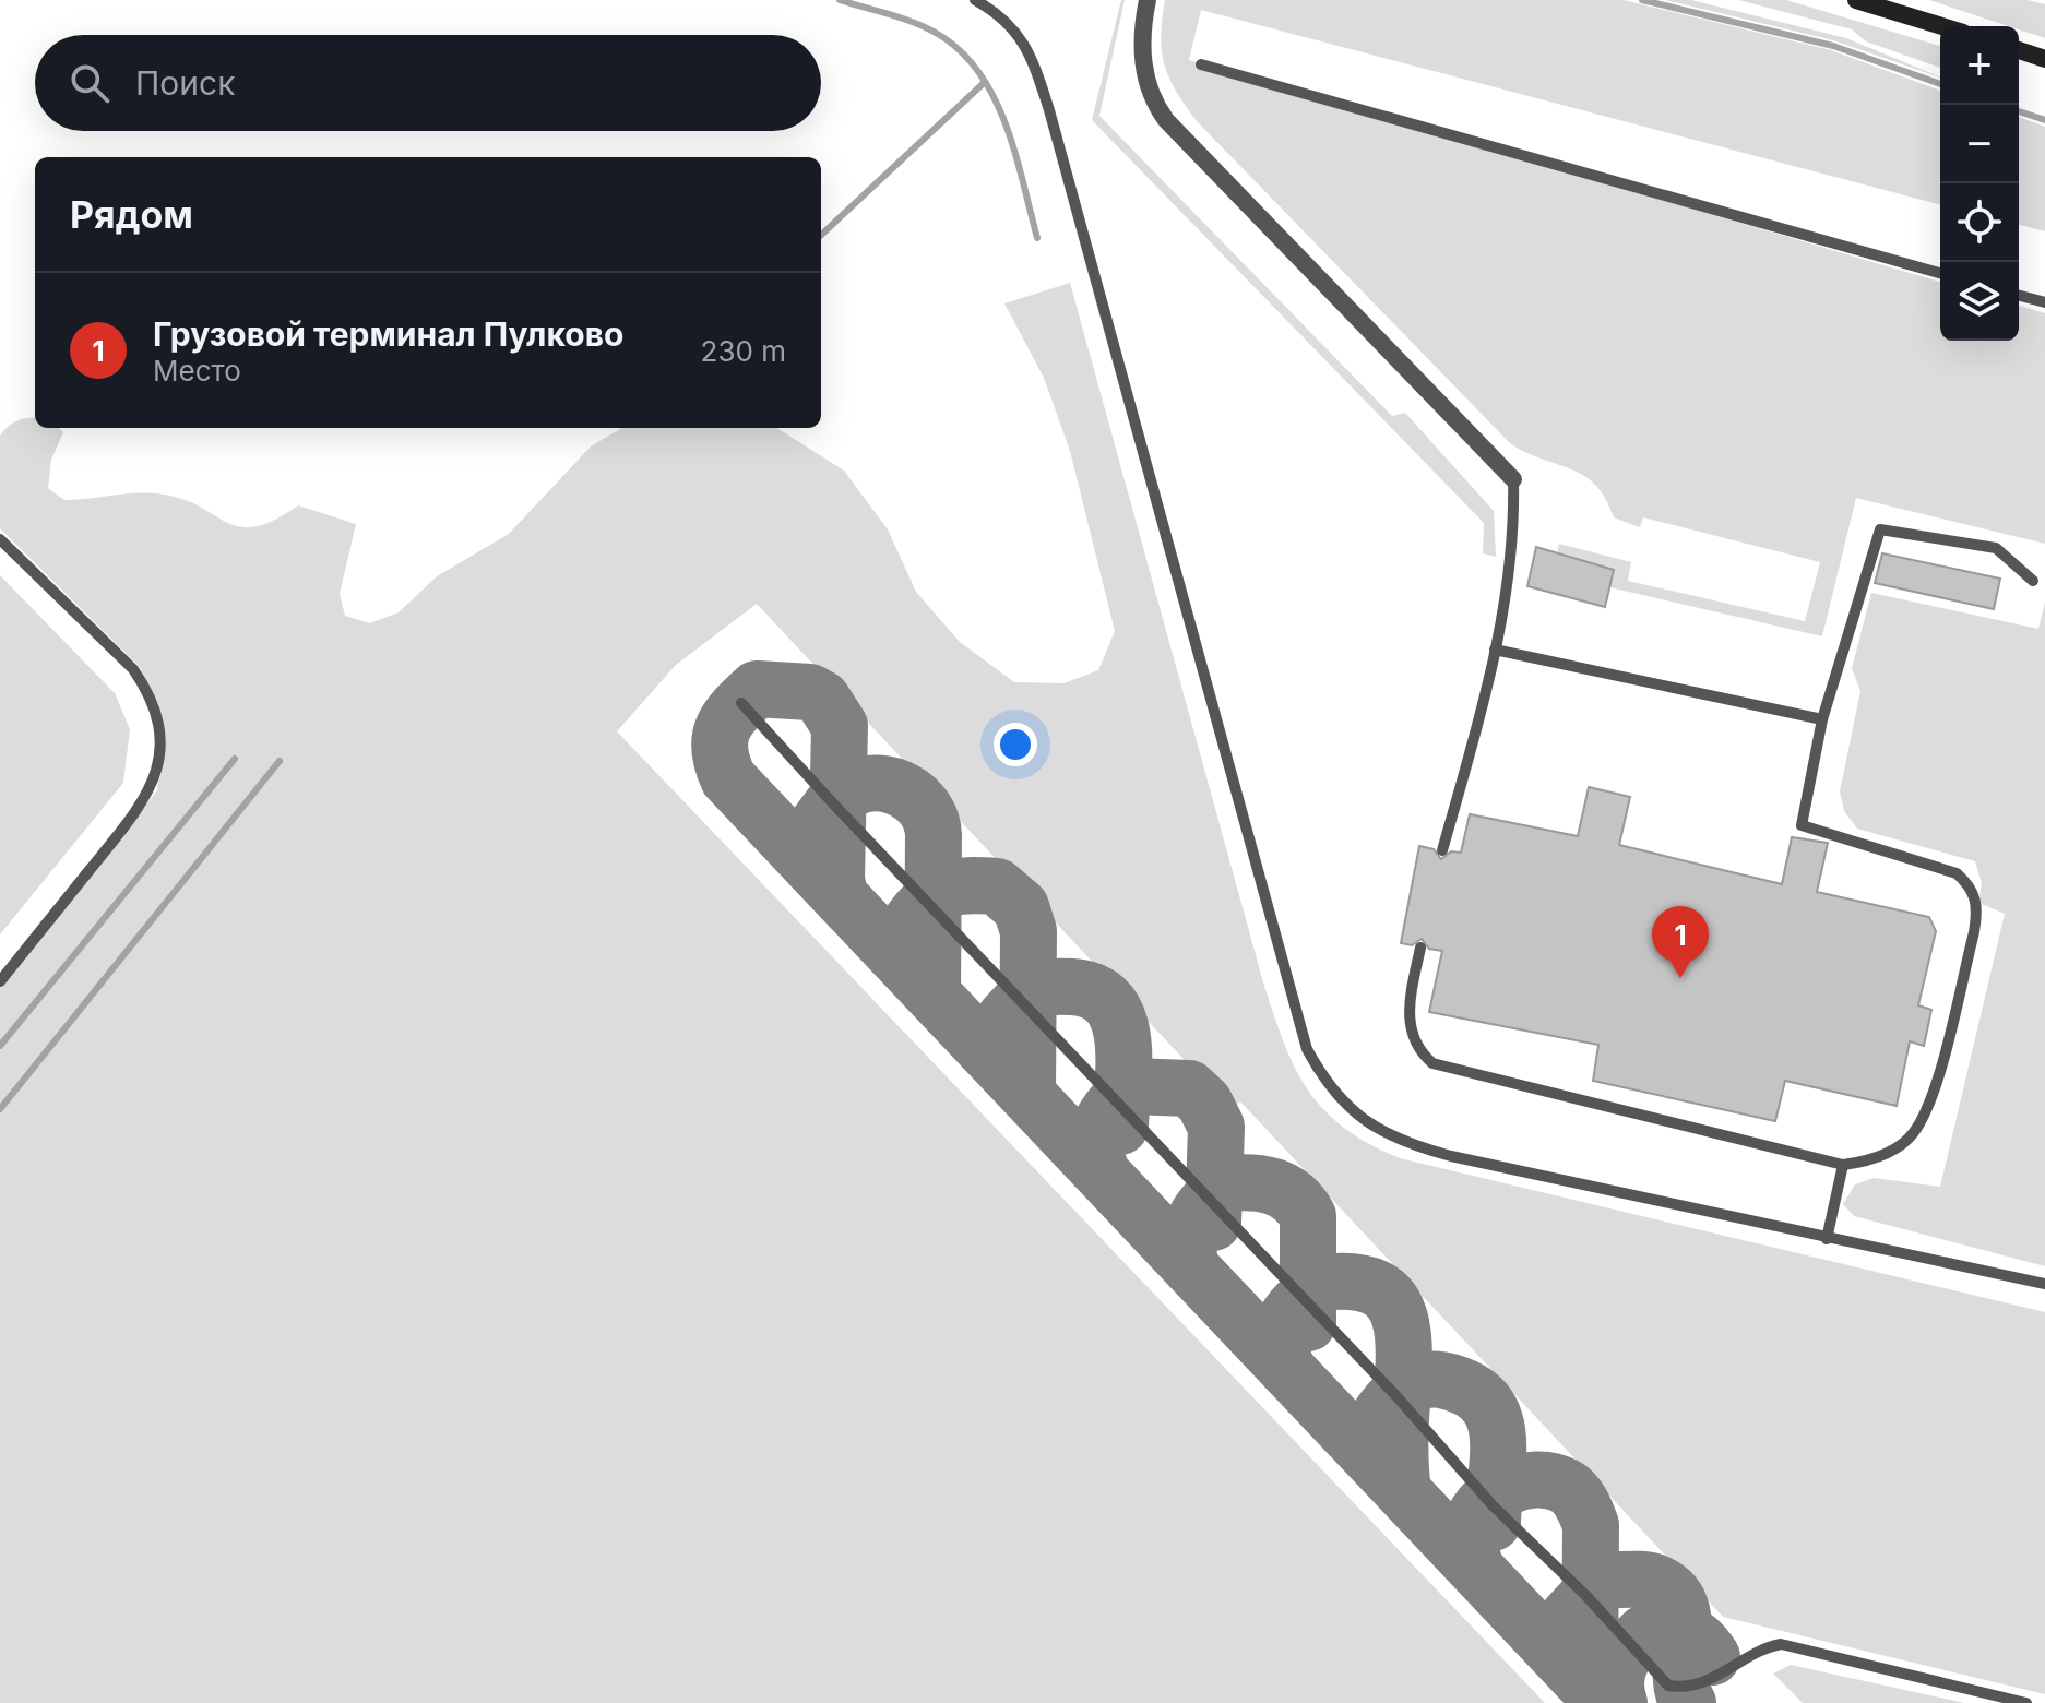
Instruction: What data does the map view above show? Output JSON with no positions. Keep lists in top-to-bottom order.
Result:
{
  "page": {
    "map_buttons": ["+", "−"],
    "search": "Поиск",
    "heading": "Рядом",
    "list": [
      {
        "mark": "1",
        "name": "Грузовой терминал Пулково",
        "note": "Место",
        "value": "230 m"
      }
    ],
    "pins": "1"
  }
}
